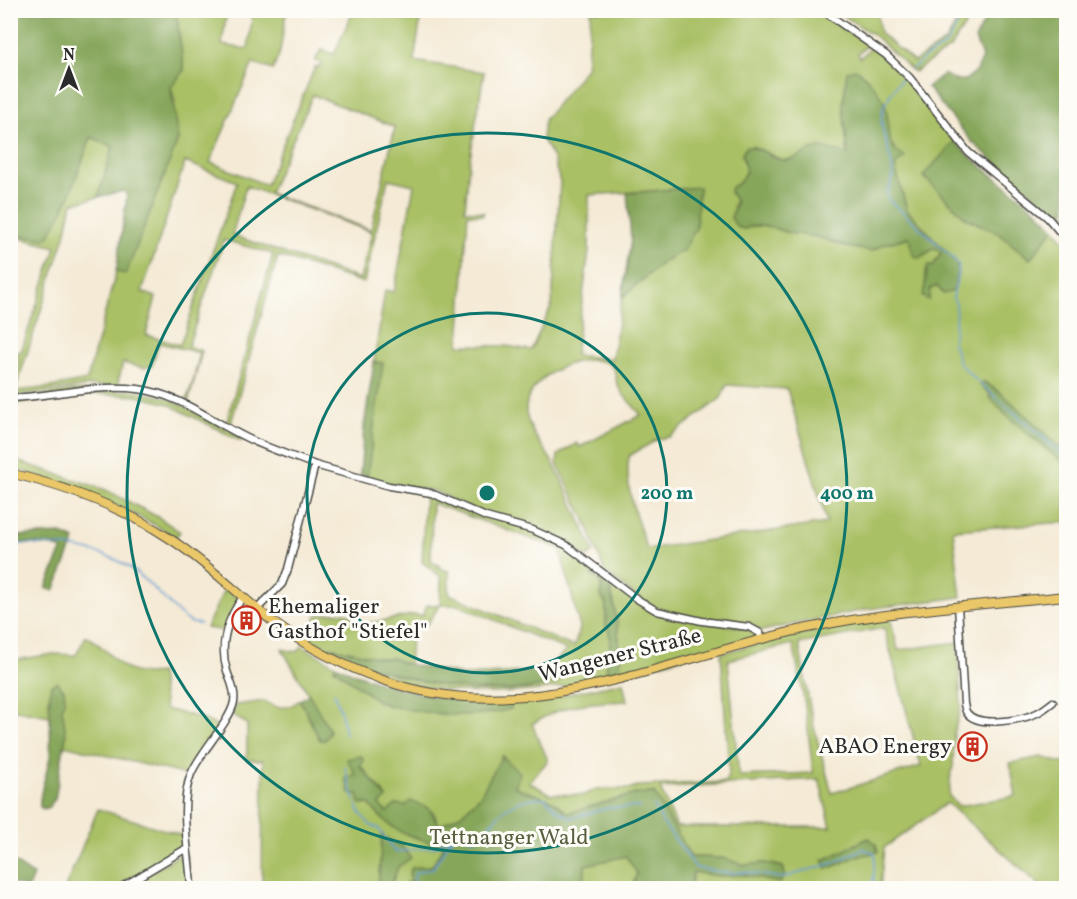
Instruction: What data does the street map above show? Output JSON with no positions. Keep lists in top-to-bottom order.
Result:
{
  "streets": {
    "main road": ["Wangener Straße"]
  },
  "parks": ["Tettnanger Wald"],
  "places": {
    "building": ["Ehemaliger Gasthof \"Stiefel\"", "ABAO Energy"]
  },
  "north": "top",
  "rings": ["200 m", "400 m"]
}
